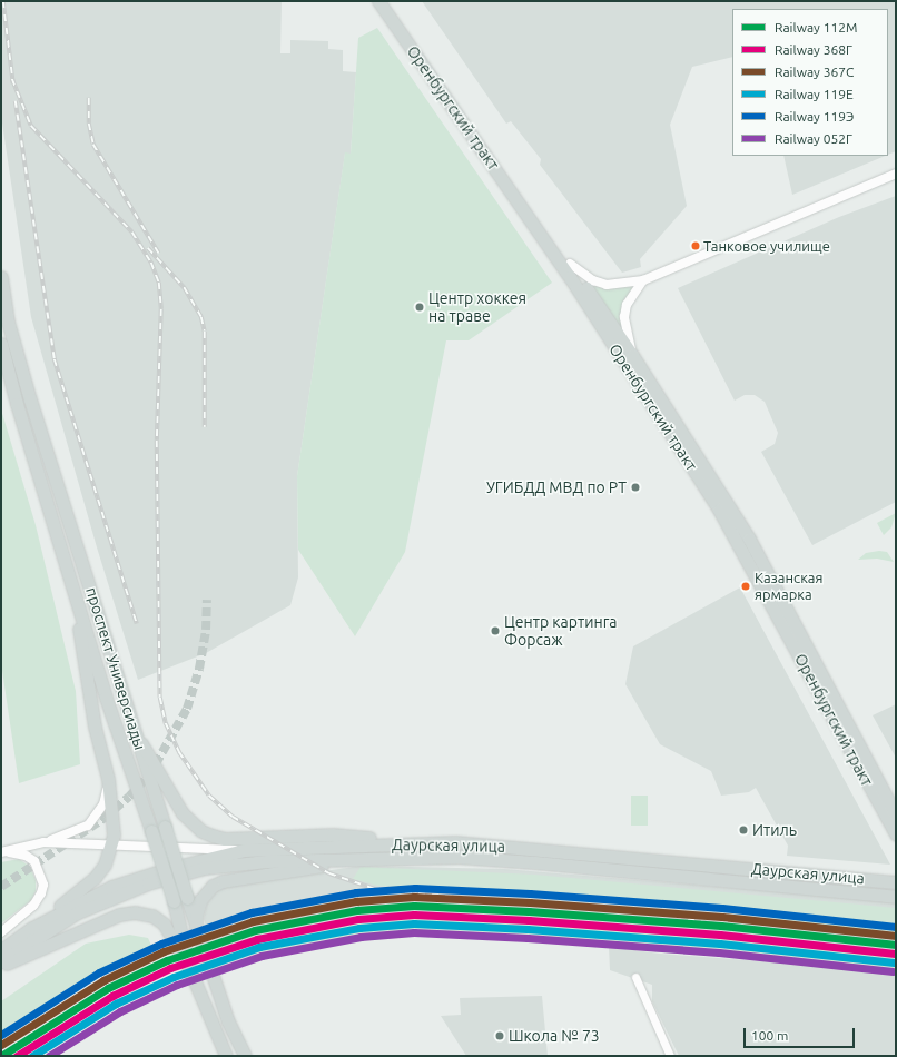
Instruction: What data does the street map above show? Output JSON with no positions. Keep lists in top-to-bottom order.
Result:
{
  "streets": {
    "main road": ["Оренбургский тракт", "проспект Универсиады", "Даурская улица"]
  },
  "places": [
    "Танковое училище",
    "Центр хоккея на траве",
    "УГИБДД МВД по РТ",
    "Казанская ярмарка",
    "Центр картинга Форсаж",
    "Итиль",
    "Школа № 73"
  ],
  "lines": [
    "rail line 119Э",
    "rail line 367С",
    "rail line 112М",
    "rail line 368Г",
    "rail line 119Е",
    "rail line 052Г"
  ],
  "legend": [
    "Railway 112М",
    "Railway 368Г",
    "Railway 367С",
    "Railway 119Е",
    "Railway 119Э",
    "Railway 052Г"
  ],
  "scale_bar": "100 m"
}
